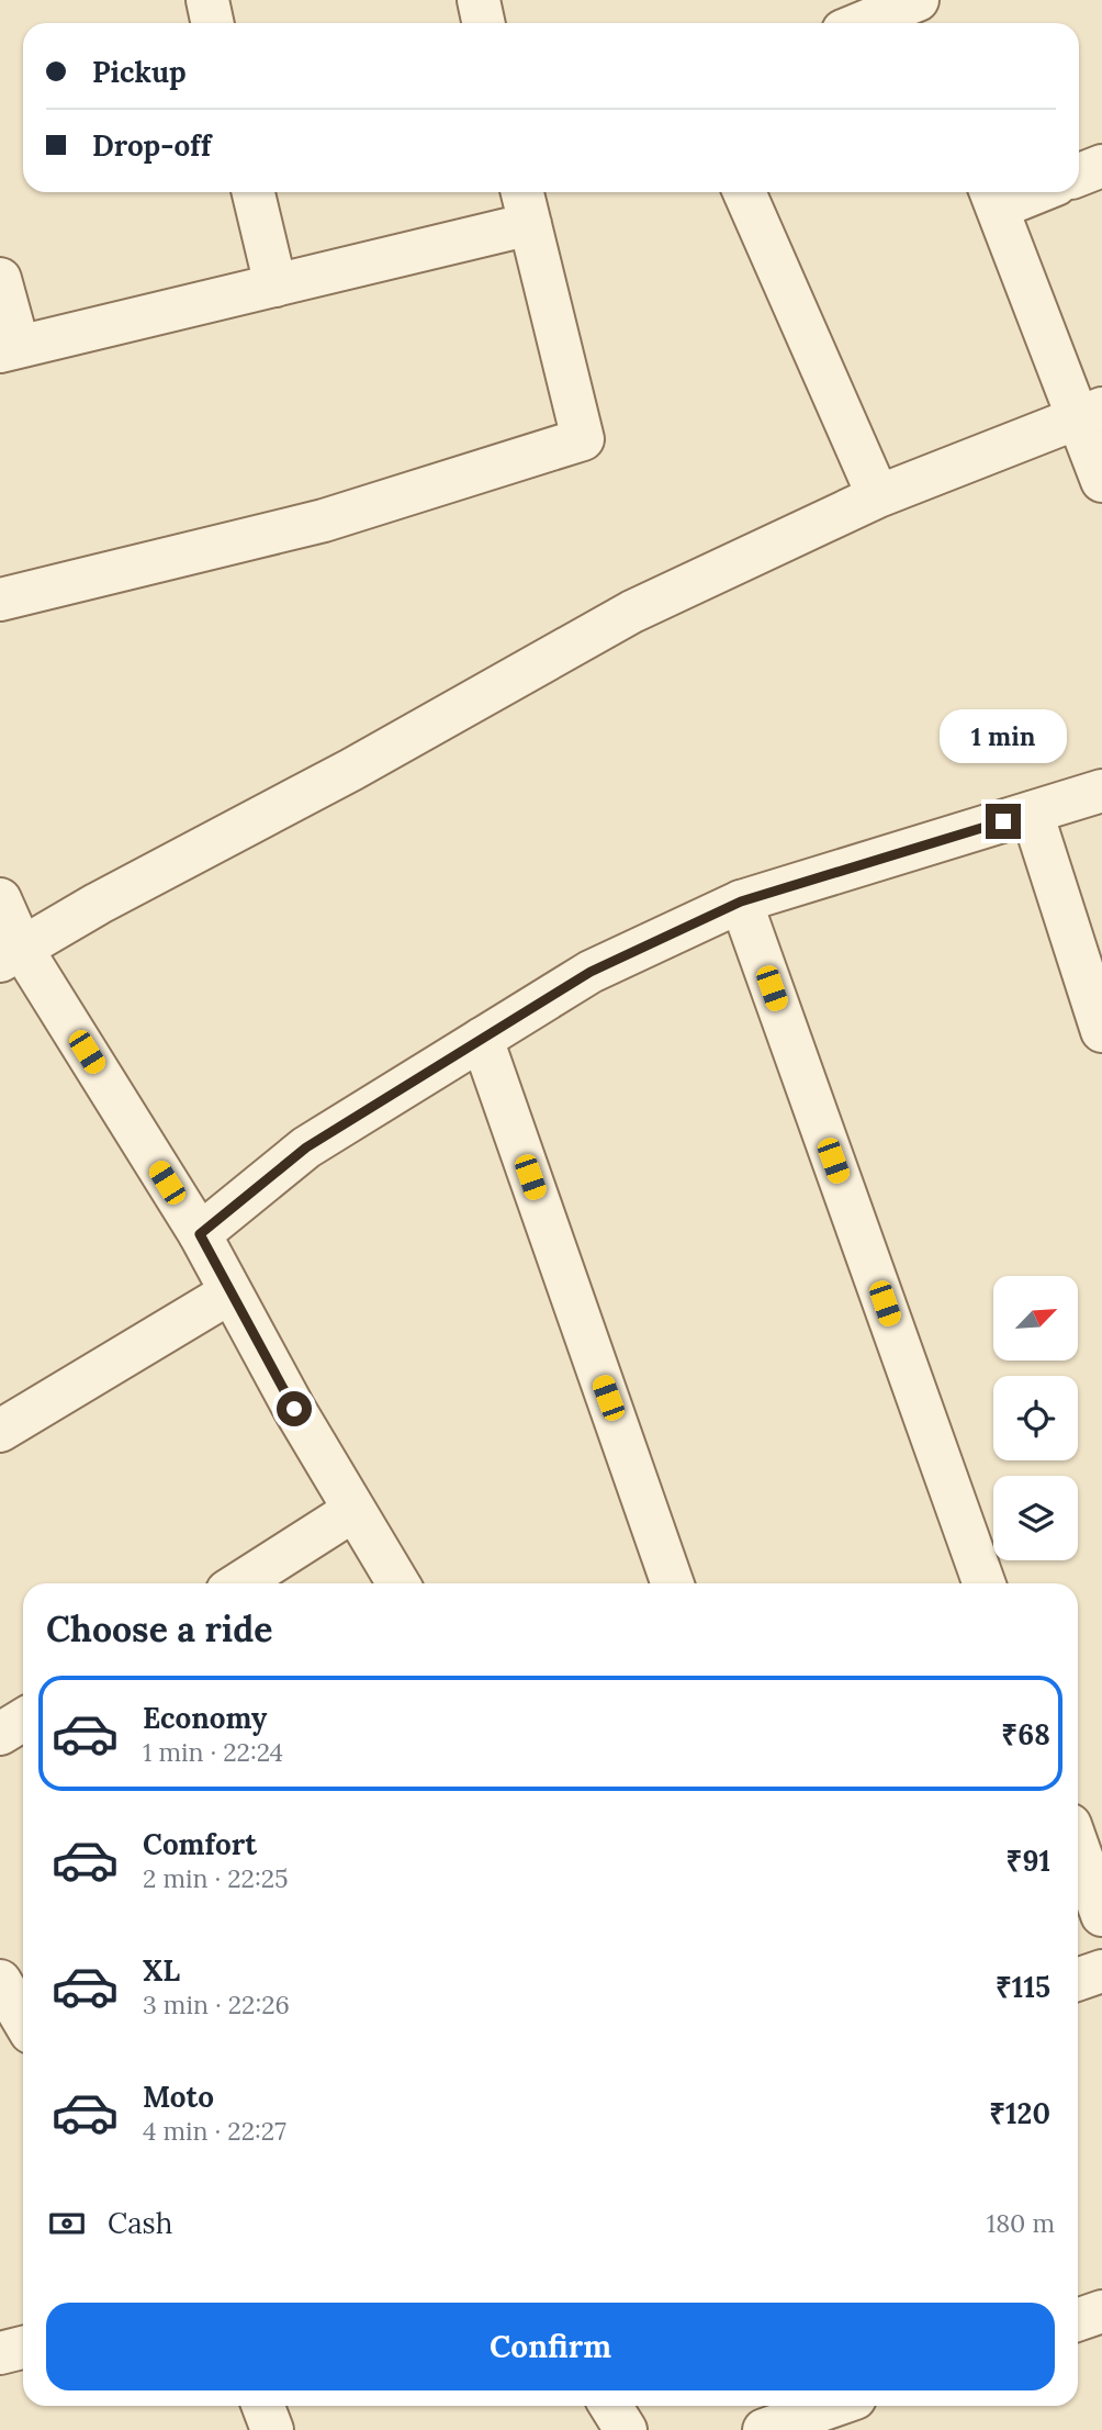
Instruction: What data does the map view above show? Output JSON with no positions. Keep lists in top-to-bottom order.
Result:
{
  "north": "top right",
  "page": {
    "banner": ["Pickup", "Drop-off"],
    "bubble": "1 min",
    "heading": "Choose a ride",
    "list": [
      {
        "name": "Economy",
        "note": "1 min · 22:24",
        "value": "₹68"
      },
      {
        "name": "Comfort",
        "note": "2 min · 22:25",
        "value": "₹91"
      },
      {
        "name": "XL",
        "note": "3 min · 22:26",
        "value": "₹115"
      },
      {
        "name": "Moto",
        "note": "4 min · 22:27",
        "value": "₹120"
      }
    ],
    "pay": ["Cash", "180 m"],
    "buttons": "Confirm"
  }
}
